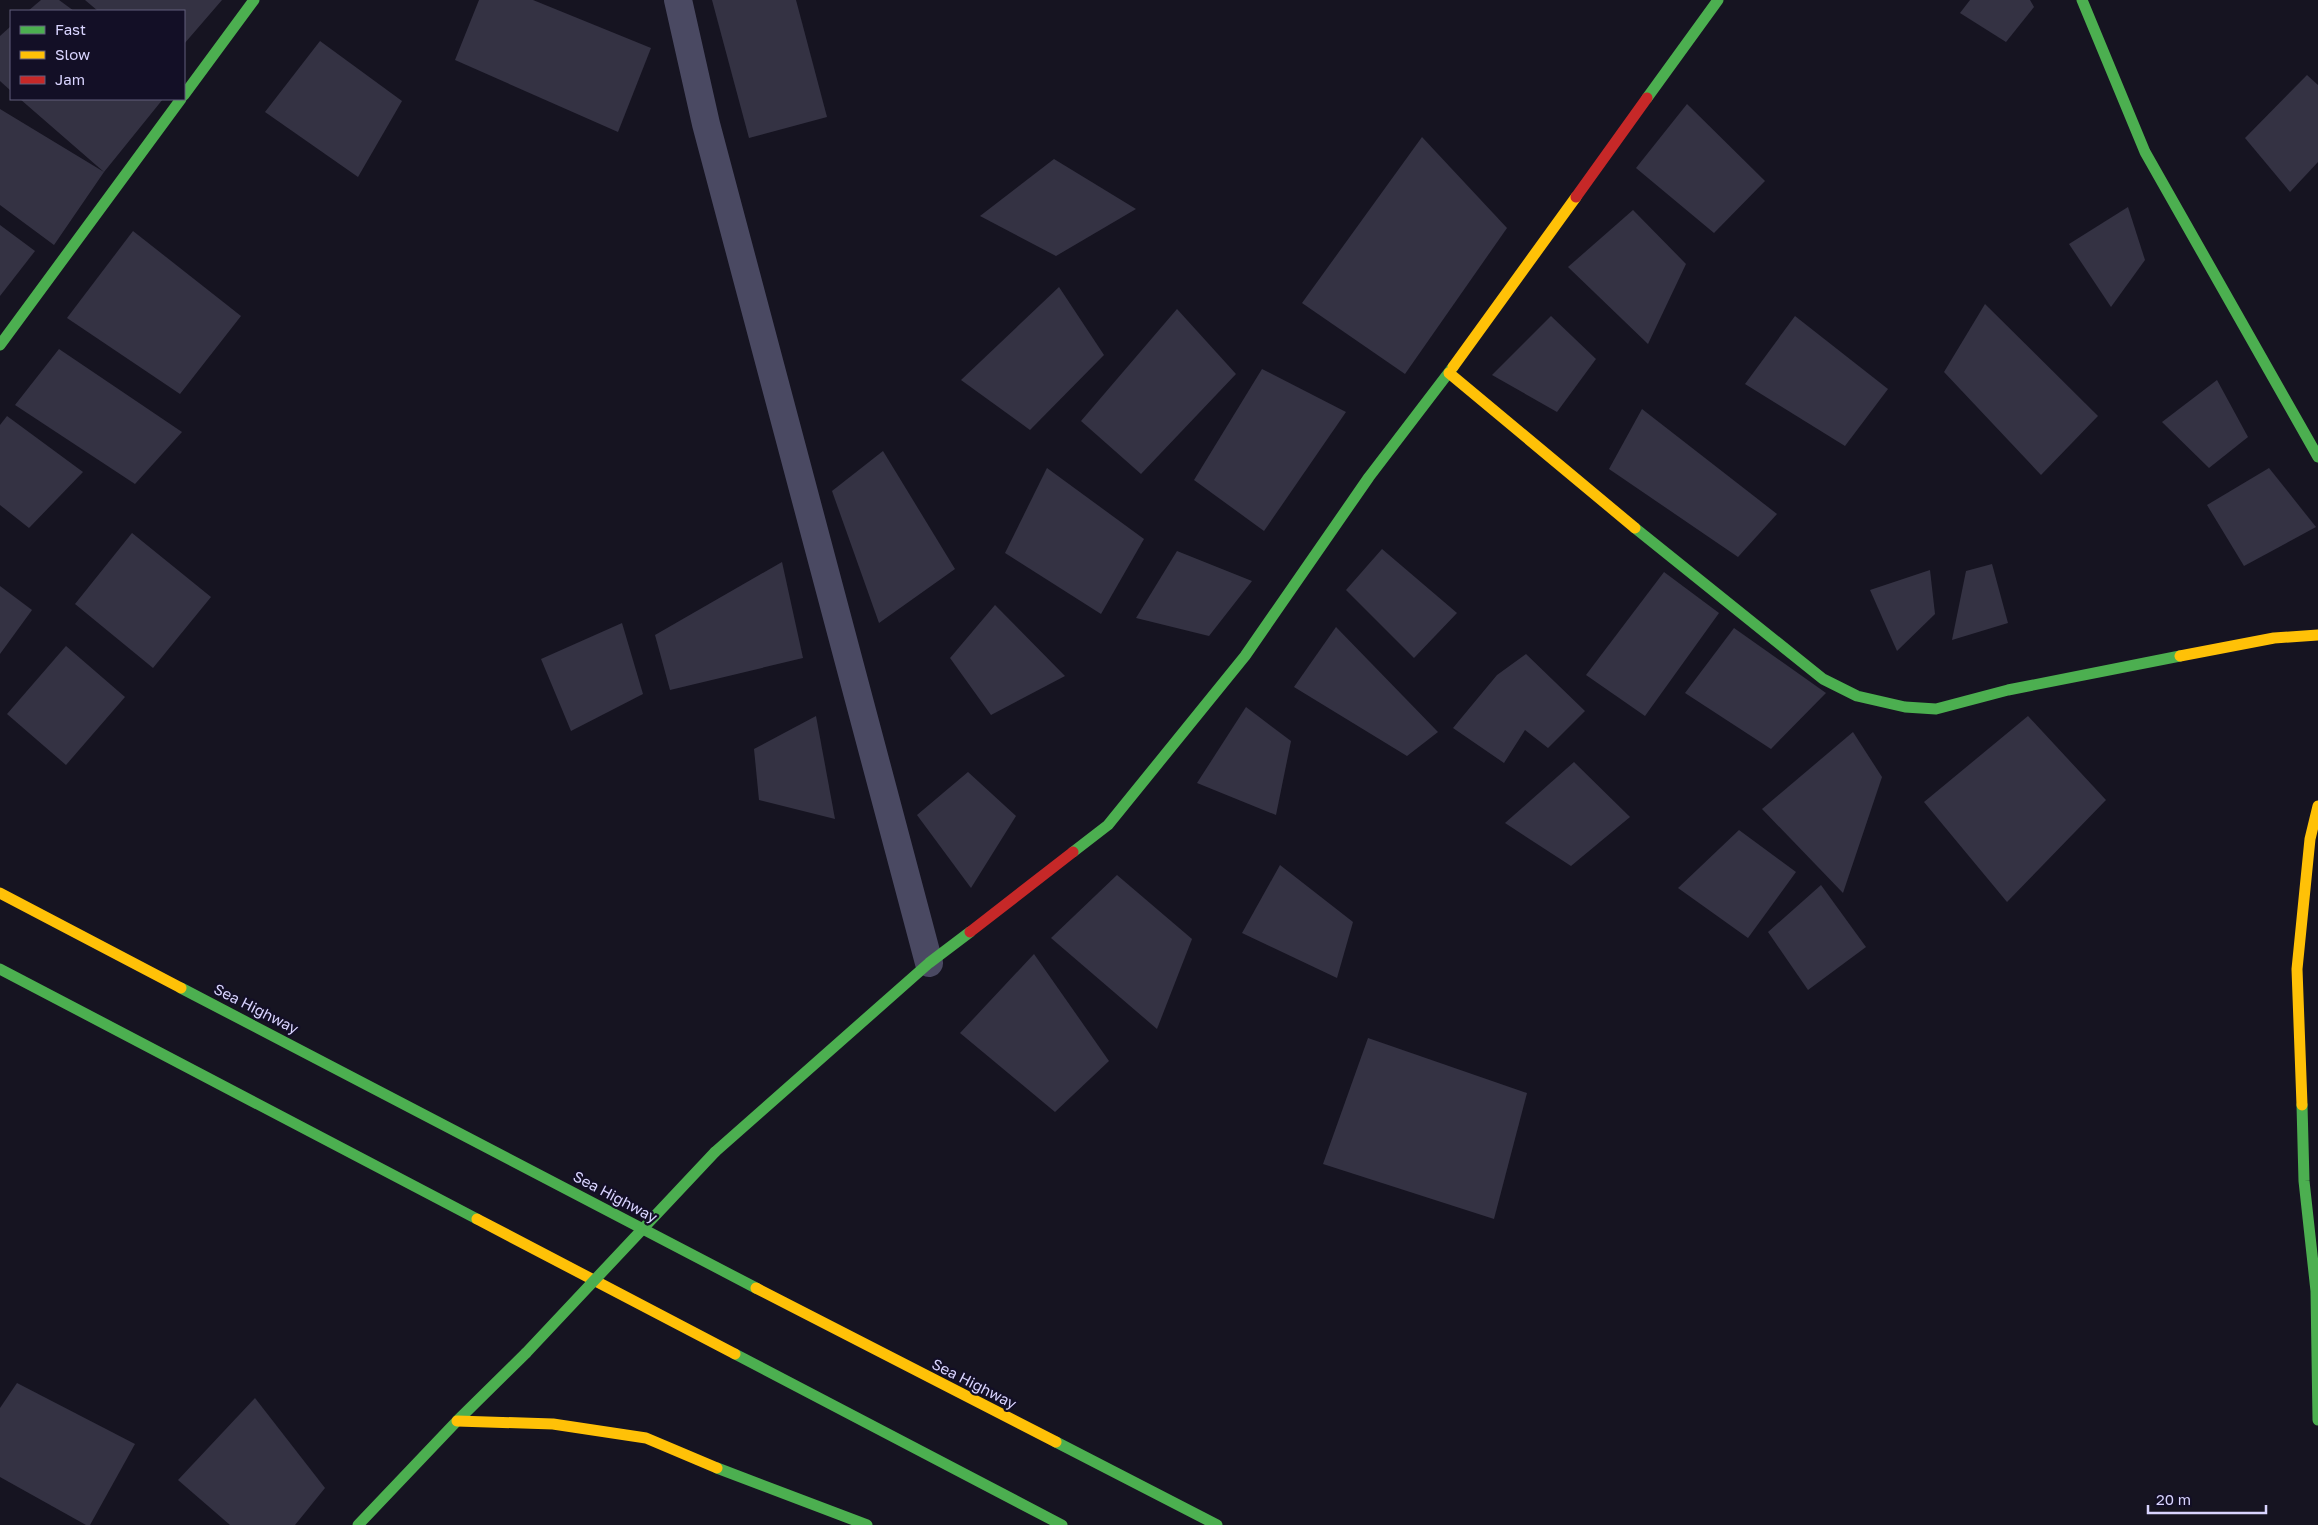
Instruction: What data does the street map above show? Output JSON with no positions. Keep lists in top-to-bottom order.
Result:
{
  "streets": {
    "main road": ["Sea Highway"]
  },
  "legend": ["Fast", "Slow", "Jam"],
  "scale_bar": "20 m"
}
